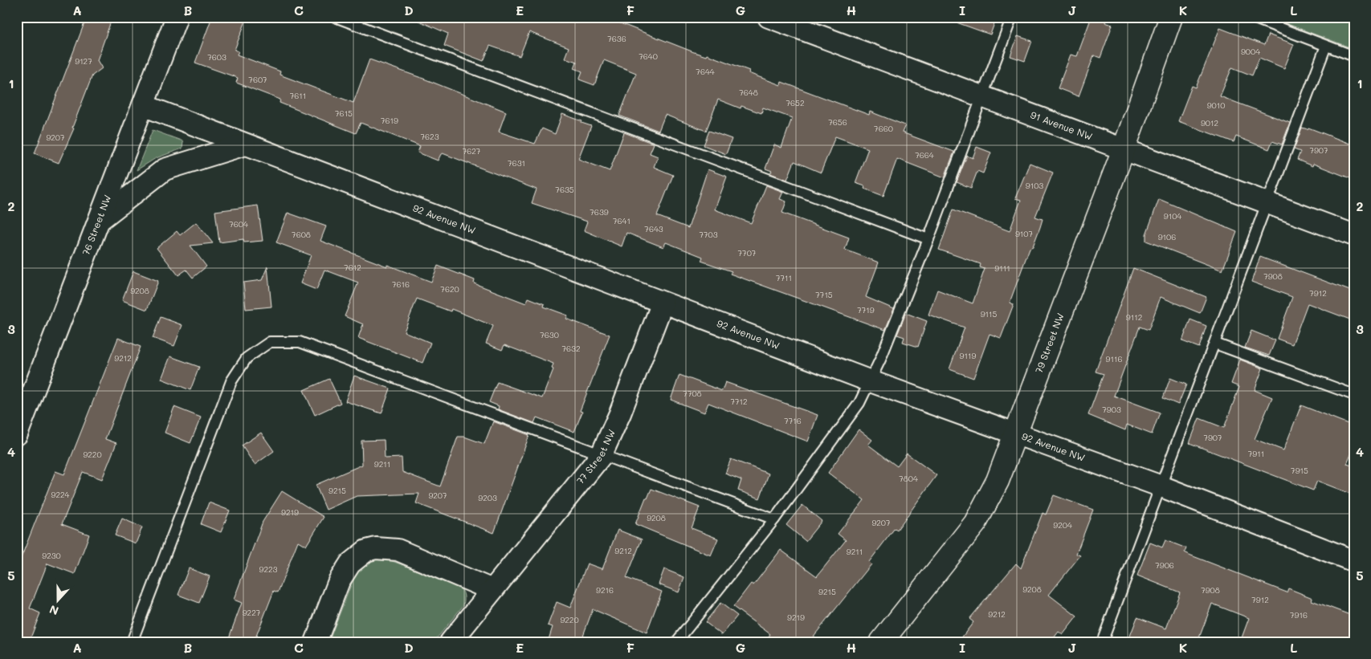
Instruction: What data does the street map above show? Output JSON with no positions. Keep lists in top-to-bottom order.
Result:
{
  "streets": {
    "street": [
      "91 Avenue NW",
      "92 Avenue NW",
      "76 Street NW",
      "79 Street NW",
      "77 Street NW"
    ]
  },
  "crossings": [
    ["91 Avenue NW", "79 Street NW"],
    ["92 Avenue NW", "76 Street NW"],
    ["92 Avenue NW", "79 Street NW"],
    ["92 Avenue NW", "77 Street NW"]
  ],
  "house_numbers": [
    "7636",
    "9004",
    "7640",
    "7603",
    "9127",
    "7644",
    "7607",
    "7648",
    "7611",
    "7652",
    "9010",
    "7615",
    "7619",
    "7656",
    "9012",
    "7660",
    "7623",
    "9207",
    "7907",
    "7627",
    "7664",
    "7631",
    "9103",
    "7635",
    "7639",
    "9104",
    "7641",
    "7604",
    "7643",
    "9107",
    "7608",
    "7703",
    "9106",
    "7707",
    "7612",
    "9111",
    "7908",
    "7711",
    "7616",
    "7620",
    "9208",
    "7912",
    "7715",
    "7719",
    "9115",
    "9112",
    "7630",
    "7632",
    "9119",
    "9212",
    "9116",
    "7708",
    "7712",
    "7903",
    "7716",
    "7907",
    "7911",
    "9220",
    "9211",
    "7915",
    "7804",
    "9215",
    "9224",
    "9207",
    "9203",
    "9219",
    "9208",
    "9207",
    "9204",
    "9212",
    "9211",
    "9230",
    "7906",
    "9223",
    "9208",
    "9216",
    "7908",
    "9215",
    "7912",
    "9227",
    "9212",
    "7916",
    "9219",
    "9220"
  ],
  "north": "bottom",
  "grid": {
    "columns": [
      "A",
      "B",
      "C",
      "D",
      "E",
      "F",
      "G",
      "H",
      "I",
      "J",
      "K",
      "L"
    ],
    "rows": [
      "1",
      "2",
      "3",
      "4",
      "5"
    ]
  }
}
